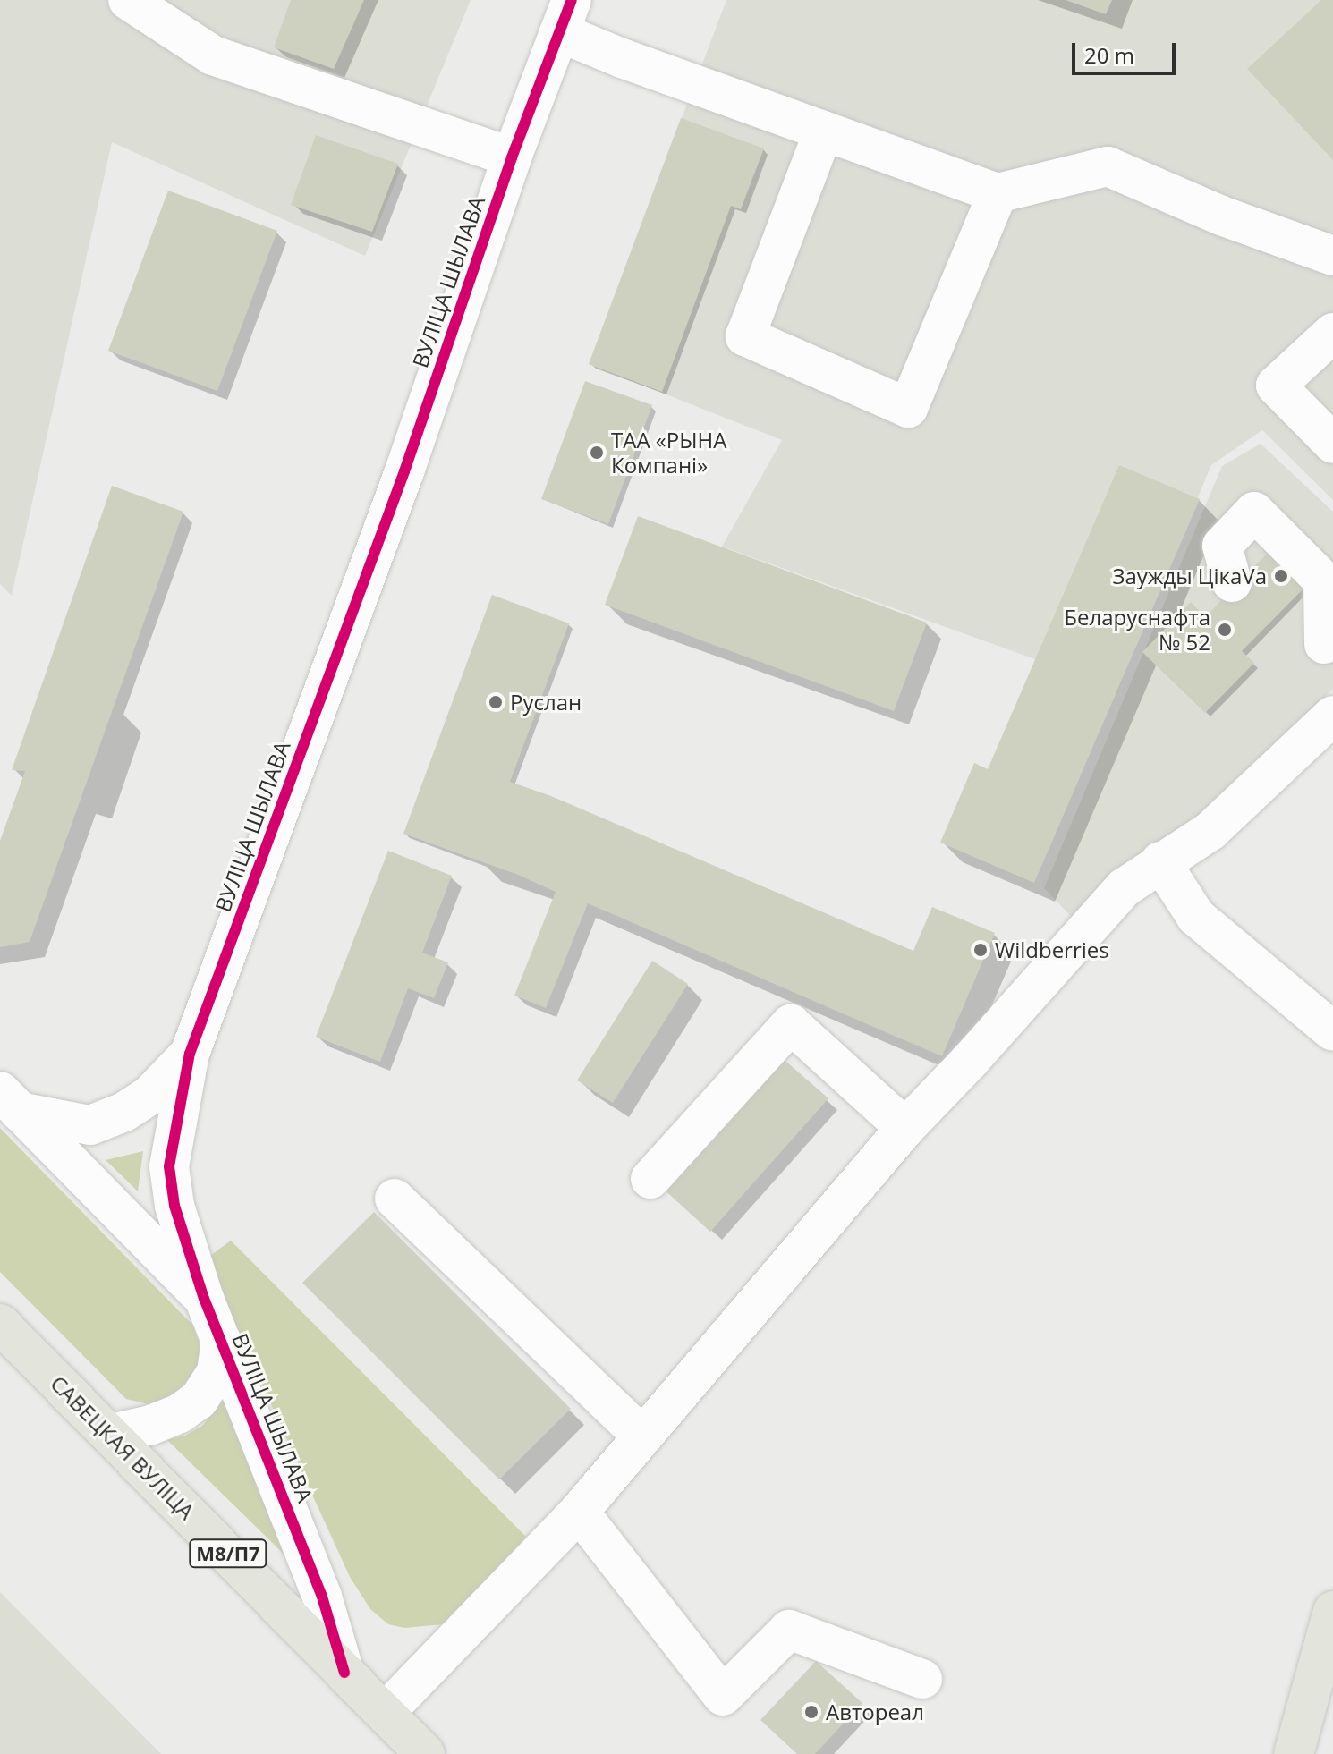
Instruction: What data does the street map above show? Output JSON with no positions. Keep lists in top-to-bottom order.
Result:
{
  "streets": {
    "main road": ["САВЕЦКАЯ ВУЛІЦА", "М8/П7"],
    "street": ["ВУЛІЦА ШЫЛАВА"]
  },
  "crossings": [
    ["ВУЛІЦА ШЫЛАВА", "САВЕЦКАЯ ВУЛІЦА"]
  ],
  "places": [
    "ТАА «РЫНА Компані»",
    "Заужды ЦікаVа",
    "Беларуснафта № 52",
    "Руслан",
    "Wildberries",
    "Автореал"
  ],
  "scale_bar": "20 m"
}
